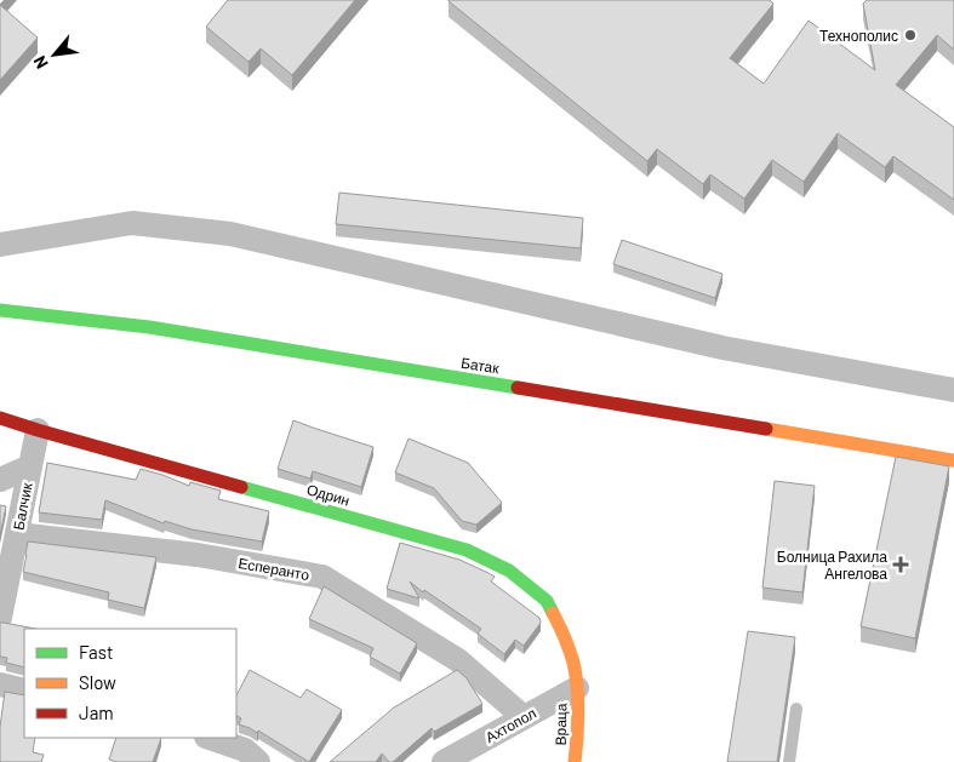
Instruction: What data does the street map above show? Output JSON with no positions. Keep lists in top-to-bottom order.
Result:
{
  "streets": {
    "street": [
      "Батак",
      "Одрин",
      "Балчик",
      "Есперанто",
      "Ахтопол",
      "Враца"
    ]
  },
  "crossings": [
    ["Одрин", "Балчик"],
    ["Одрин", "Ахтопол"],
    ["Одрин", "Враца"],
    ["Балчик", "Есперанто"],
    ["Есперанто", "Ахтопол"],
    ["Ахтопол", "Враца"]
  ],
  "places": {
    "other": ["Технополис"],
    "health": ["Болница Рахила Ангелова"]
  },
  "legend": ["Fast", "Slow", "Jam"],
  "north": "bottom left"
}
